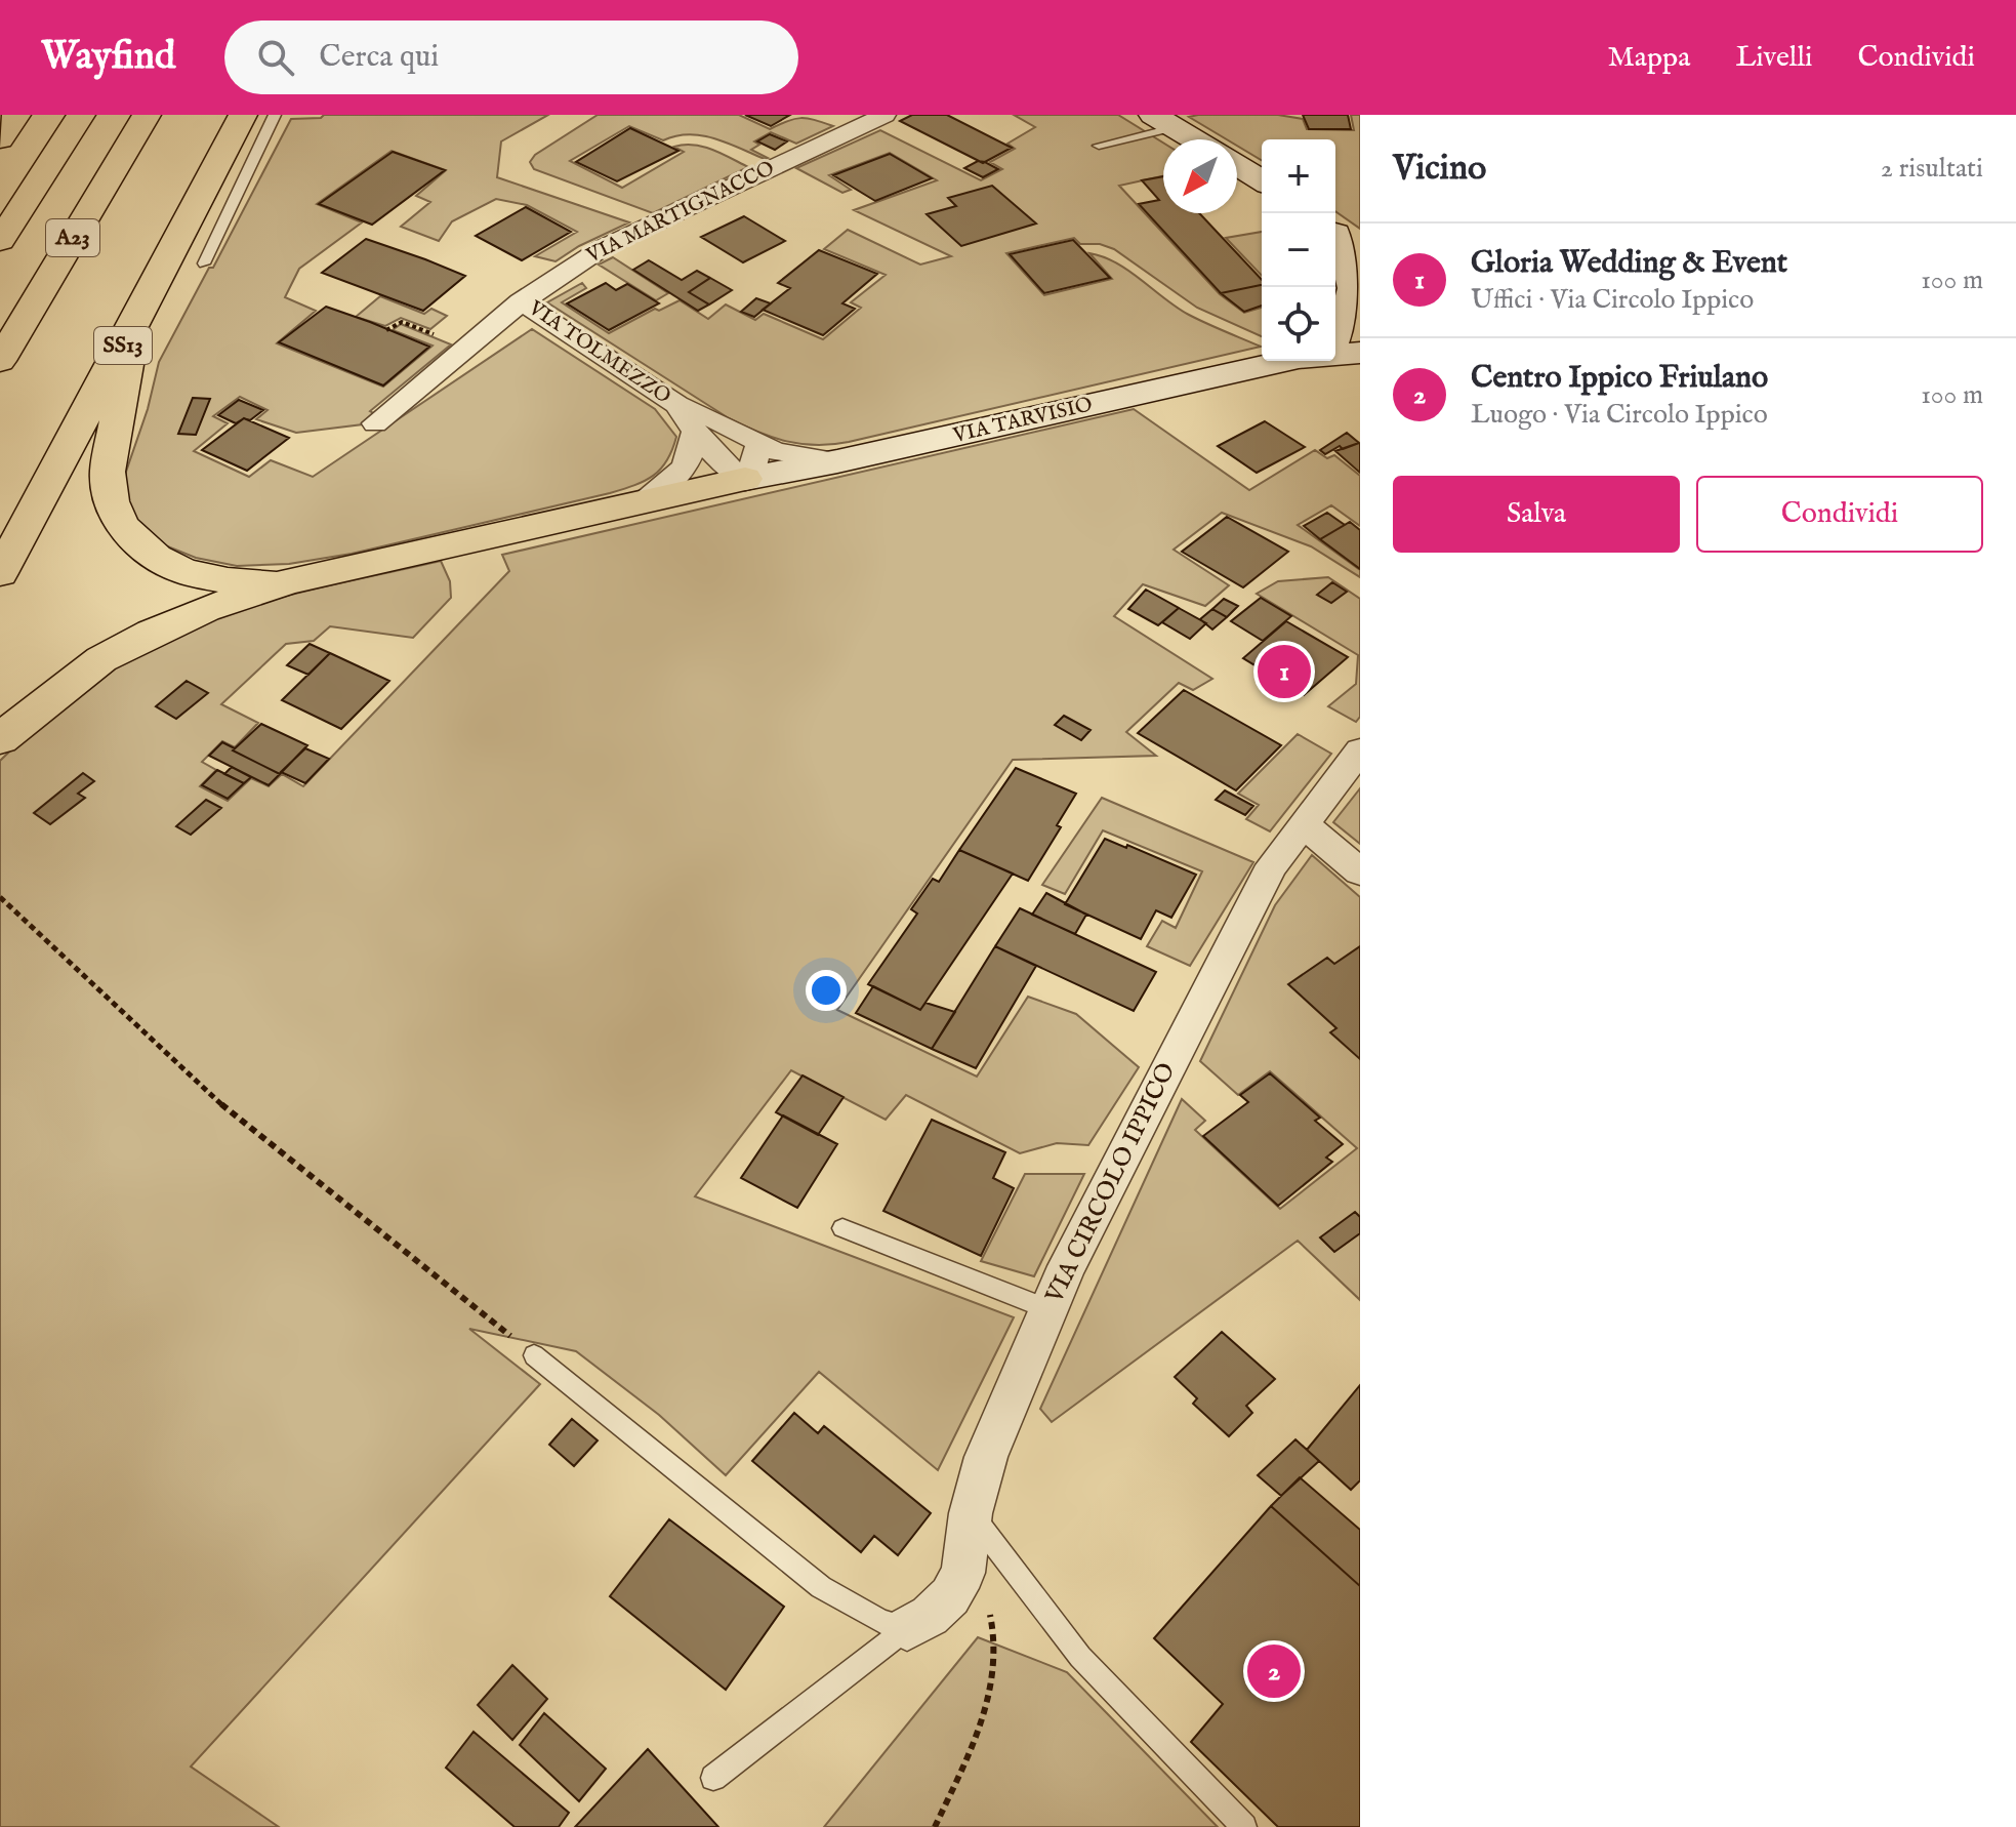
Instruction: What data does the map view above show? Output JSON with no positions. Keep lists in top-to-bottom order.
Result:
{
  "streets": {
    "highway": ["A23", "SS13"],
    "main road": ["VIA TARVISIO"],
    "street": ["VIA MARTIGNACCO", "VIA TOLMEZZO", "VIA CIRCOLO IPPICO"]
  },
  "crossings": [
    ["VIA MARTIGNACCO", "VIA TOLMEZZO"],
    ["VIA TOLMEZZO", "VIA TARVISIO"]
  ],
  "north": "bottom left",
  "page": {
    "header": "Wayfind",
    "search": "Cerca qui",
    "nav": ["Mappa", "Livelli", "Condividi"],
    "heading": ["Vicino", "2 risultati"],
    "map_buttons": ["+", "−"],
    "list": [
      {
        "mark": "1",
        "name": "Gloria Wedding & Event",
        "note": "Uffici · Via Circolo Ippico",
        "value": "100 m"
      },
      {
        "mark": "2",
        "name": "Centro Ippico Friulano",
        "note": "Luogo · Via Circolo Ippico",
        "value": "100 m"
      }
    ],
    "buttons": ["Salva", "Condividi"],
    "pins": ["1", "2"]
  }
}
